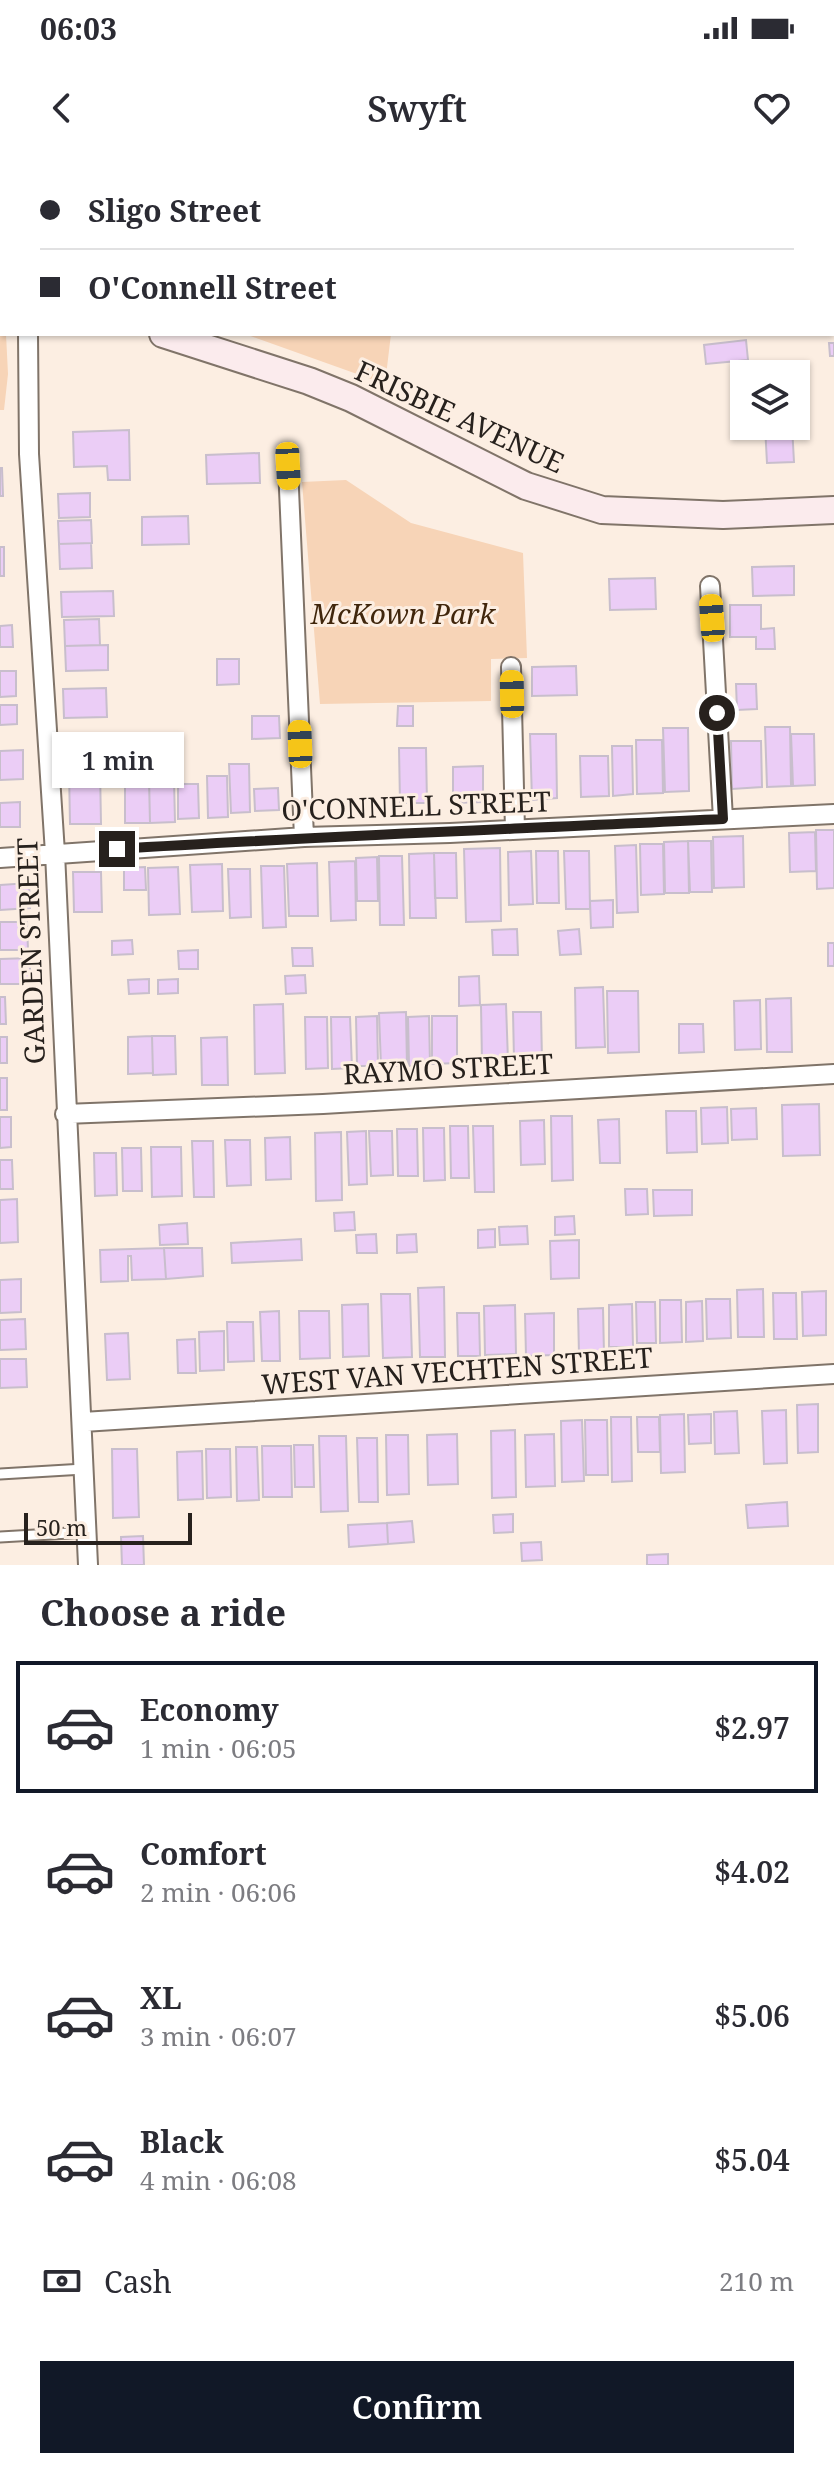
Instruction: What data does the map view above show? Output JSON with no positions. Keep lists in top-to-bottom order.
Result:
{
  "streets": {
    "street": [
      "FRISBIE AVENUE",
      "O'CONNELL STREET",
      "GARDEN STREET",
      "RAYMO STREET",
      "WEST VAN VECHTEN STREET"
    ]
  },
  "crossings": [
    ["O'CONNELL STREET", "GARDEN STREET"],
    ["GARDEN STREET", "RAYMO STREET"],
    ["GARDEN STREET", "WEST VAN VECHTEN STREET"]
  ],
  "parks": ["McKown Park"],
  "scale_bar": "50 m",
  "page": {
    "status": "06:03",
    "header": "Swyft",
    "banner": ["Sligo Street", "O'Connell Street"],
    "bubble": "1 min",
    "scale": "50 m",
    "heading": "Choose a ride",
    "list": [
      {
        "name": "Economy",
        "note": "1 min · 06:05",
        "value": "$2.97"
      },
      {
        "name": "Comfort",
        "note": "2 min · 06:06",
        "value": "$4.02"
      },
      {
        "name": "XL",
        "note": "3 min · 06:07",
        "value": "$5.06"
      },
      {
        "name": "Black",
        "note": "4 min · 06:08",
        "value": "$5.04"
      }
    ],
    "pay": ["Cash", "210 m"],
    "buttons": "Confirm"
  }
}
